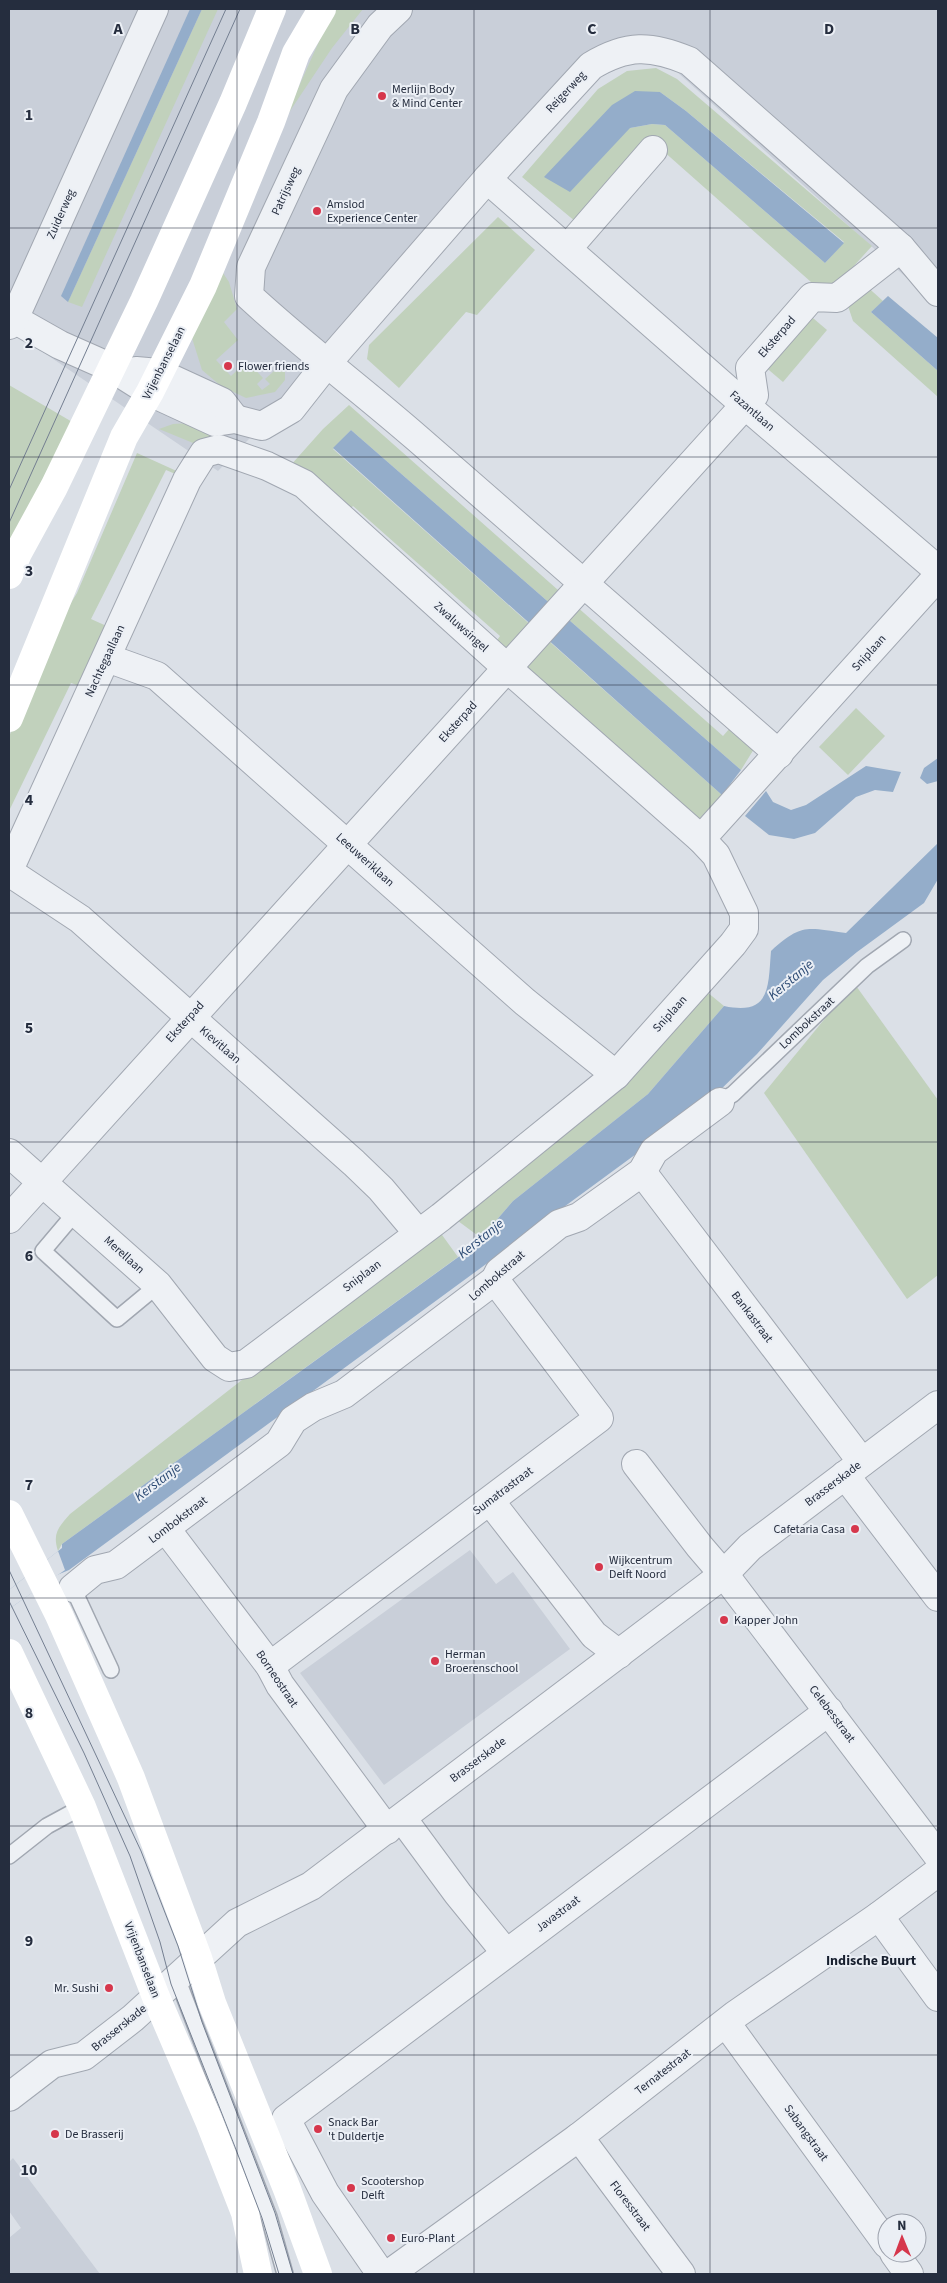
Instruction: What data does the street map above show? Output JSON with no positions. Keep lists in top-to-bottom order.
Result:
{
  "streets": {
    "main road": ["Vrijenbanselaan"],
    "street": [
      "Reigerweg",
      "Patrijsweg",
      "Zuiderweg",
      "Eksterpad",
      "Fazantlaan",
      "Zwaluwsingel",
      "Sniplaan",
      "Nachtegaallaan",
      "Leeuweriklaan",
      "Lombokstraat",
      "Kievitlaan",
      "Merellaan",
      "Bankastraat",
      "Brasserskade",
      "Sumatrastraat",
      "Borneostraat",
      "Celebesstraat",
      "Javastraat",
      "Ternatestraat",
      "Sabangstraat",
      "Floresstraat"
    ]
  },
  "crossings": [
    ["Reigerweg", "Patrijsweg"],
    ["Reigerweg", "Zuiderweg"],
    ["Reigerweg", "Eksterpad"],
    ["Reigerweg", "Vrijenbanselaan"],
    ["Reigerweg", "Fazantlaan"],
    ["Eksterpad", "Fazantlaan"],
    ["Eksterpad", "Zwaluwsingel"],
    ["Eksterpad", "Leeuweriklaan"],
    ["Eksterpad", "Kievitlaan"],
    ["Eksterpad", "Merellaan"],
    ["Vrijenbanselaan", "Brasserskade"],
    ["Zwaluwsingel", "Sniplaan"],
    ["Zwaluwsingel", "Nachtegaallaan"],
    ["Sniplaan", "Leeuweriklaan"],
    ["Sniplaan", "Kievitlaan"],
    ["Sniplaan", "Merellaan"],
    ["Nachtegaallaan", "Leeuweriklaan"],
    ["Nachtegaallaan", "Kievitlaan"],
    ["Lombokstraat", "Bankastraat"],
    ["Lombokstraat", "Sumatrastraat"],
    ["Lombokstraat", "Borneostraat"],
    ["Bankastraat", "Brasserskade"],
    ["Brasserskade", "Borneostraat"],
    ["Brasserskade", "Celebesstraat"],
    ["Sumatrastraat", "Borneostraat"],
    ["Borneostraat", "Javastraat"],
    ["Celebesstraat", "Javastraat"],
    ["Ternatestraat", "Sabangstraat"],
    ["Ternatestraat", "Floresstraat"]
  ],
  "districts": ["Indische Buurt"],
  "water": ["Kerstanje"],
  "places": [
    "Merlijn Body & Mind Center",
    "Amslod Experience Center",
    "Flower friends",
    "Cafetaria Casa",
    "Wijkcentrum Delft Noord",
    "Kapper John",
    "Herman Broerenschool",
    "Mr. Sushi",
    "Snack Bar 't Duldertje",
    "De Brasserij",
    "Scootershop Delft",
    "Euro-Plant"
  ],
  "north": "top",
  "grid": {
    "columns": [
      "A",
      "B",
      "C",
      "D"
    ],
    "rows": [
      "1",
      "2",
      "3",
      "4",
      "5",
      "6",
      "7",
      "8",
      "9",
      "10"
    ]
  }
}
